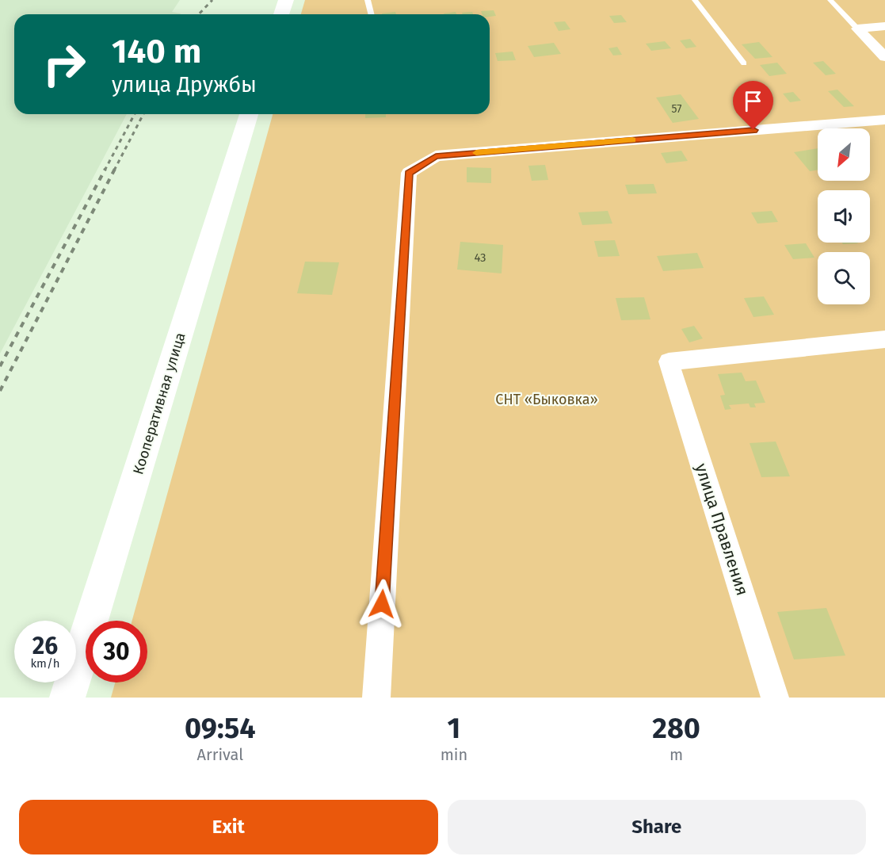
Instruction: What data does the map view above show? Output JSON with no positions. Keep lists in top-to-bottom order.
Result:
{
  "streets": {
    "main road": ["Кооперативная улица"],
    "street": ["улица Правления"]
  },
  "parks": ["СНТ «Быковка»"],
  "house_numbers": ["57", "43"],
  "north": "bottom left",
  "page": {
    "turn": ["140 m", "улица Дружбы"],
    "speed": "26 km/h",
    "limit": "30",
    "eta": [
      "09:54",
      "Arrival",
      "1",
      "min",
      "280",
      "m"
    ],
    "buttons": ["Exit", "Share"]
  }
}
